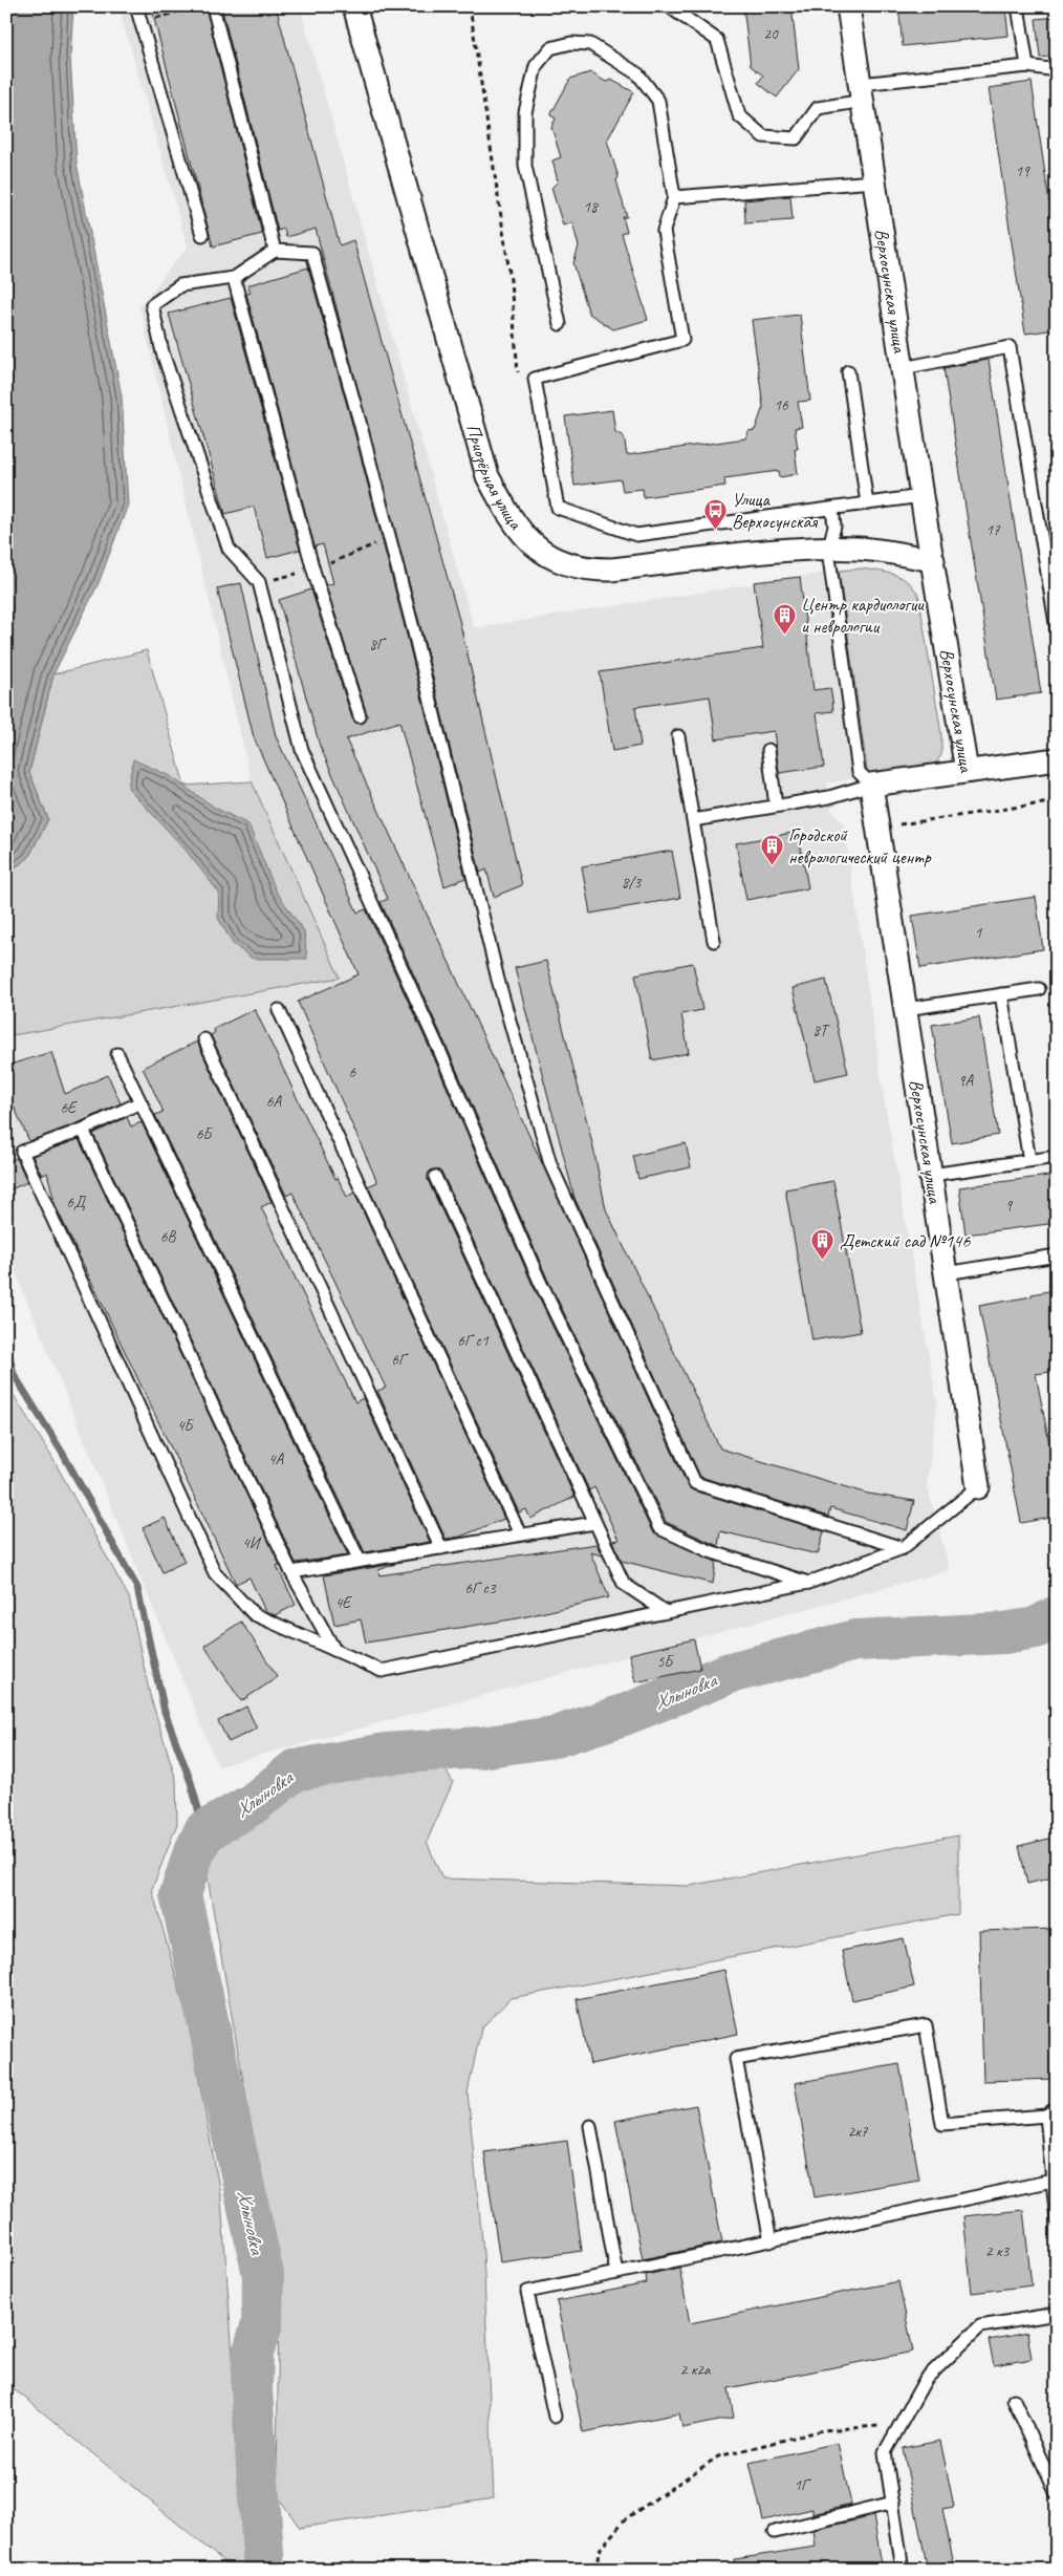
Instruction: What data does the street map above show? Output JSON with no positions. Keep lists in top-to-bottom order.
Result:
{
  "streets": {
    "street": ["Верхосунская улица", "Приозёрная улица"]
  },
  "crossings": [
    ["Верхосунская улица", "Приозёрная улица"]
  ],
  "water": ["Хлыновка"],
  "places": {
    "bus stop": ["Улица Верхосунская"],
    "building": ["Центр кардиологии и неврологии", "Городской неврологический центр", "Детский сад №146"]
  },
  "house_numbers": [
    "20",
    "19",
    "18",
    "16",
    "17",
    "8Г",
    "8/3",
    "1",
    "8Т",
    "6",
    "9А",
    "6А",
    "6Е",
    "6Б",
    "6Д",
    "9",
    "6В",
    "6Г с1",
    "6Г",
    "4Б",
    "4А",
    "4И",
    "6Г с3",
    "4Е",
    "5Б",
    "2к7",
    "2 к3",
    "2 к2а",
    "1Г"
  ]
}
